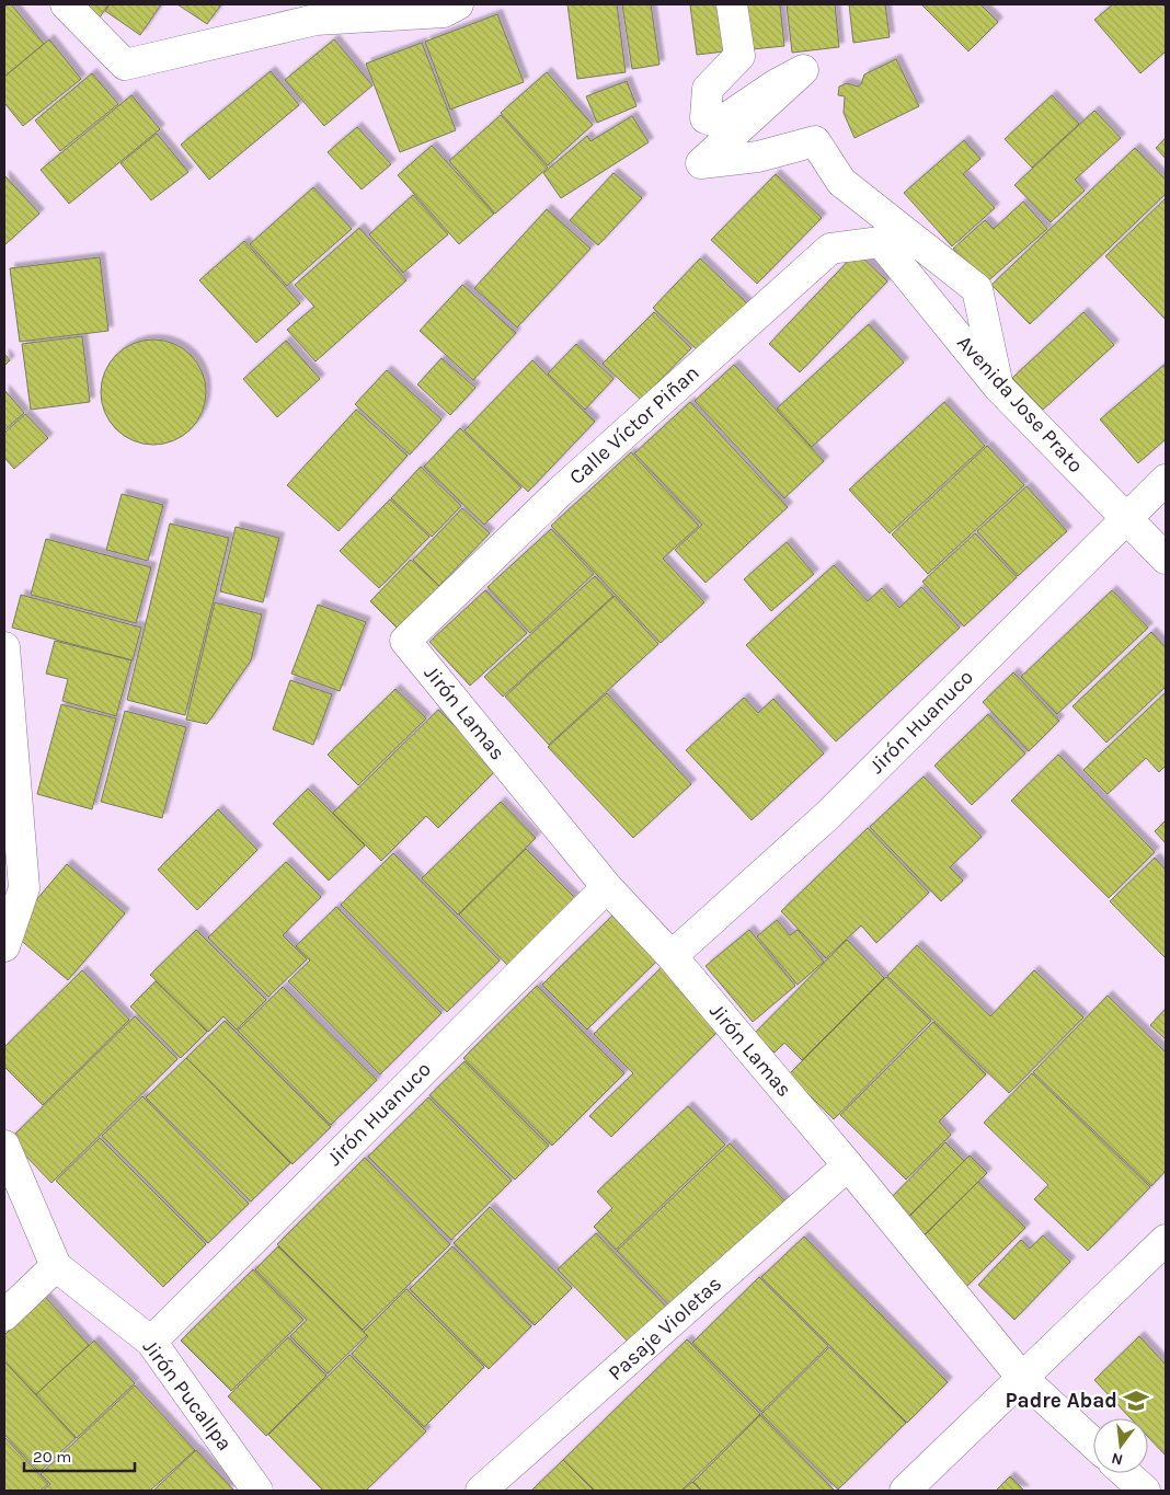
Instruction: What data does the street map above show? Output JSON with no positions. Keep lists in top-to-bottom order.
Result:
{
  "streets": {
    "street": [
      "Avenida Jose Prato",
      "Calle Víctor Piñan",
      "Jirón Lamas",
      "Jirón Huanuco",
      "Pasaje Violetas",
      "Jirón Pucallpa"
    ]
  },
  "crossings": [
    ["Avenida Jose Prato", "Calle Víctor Piñan"],
    ["Avenida Jose Prato", "Jirón Huanuco"],
    ["Calle Víctor Piñan", "Jirón Lamas"],
    ["Jirón Lamas", "Jirón Huanuco"],
    ["Jirón Lamas", "Pasaje Violetas"],
    ["Jirón Huanuco", "Jirón Pucallpa"]
  ],
  "places": {
    "school or university": ["Padre Abad"]
  },
  "scale_bar": "20 m",
  "north": "bottom"
}
